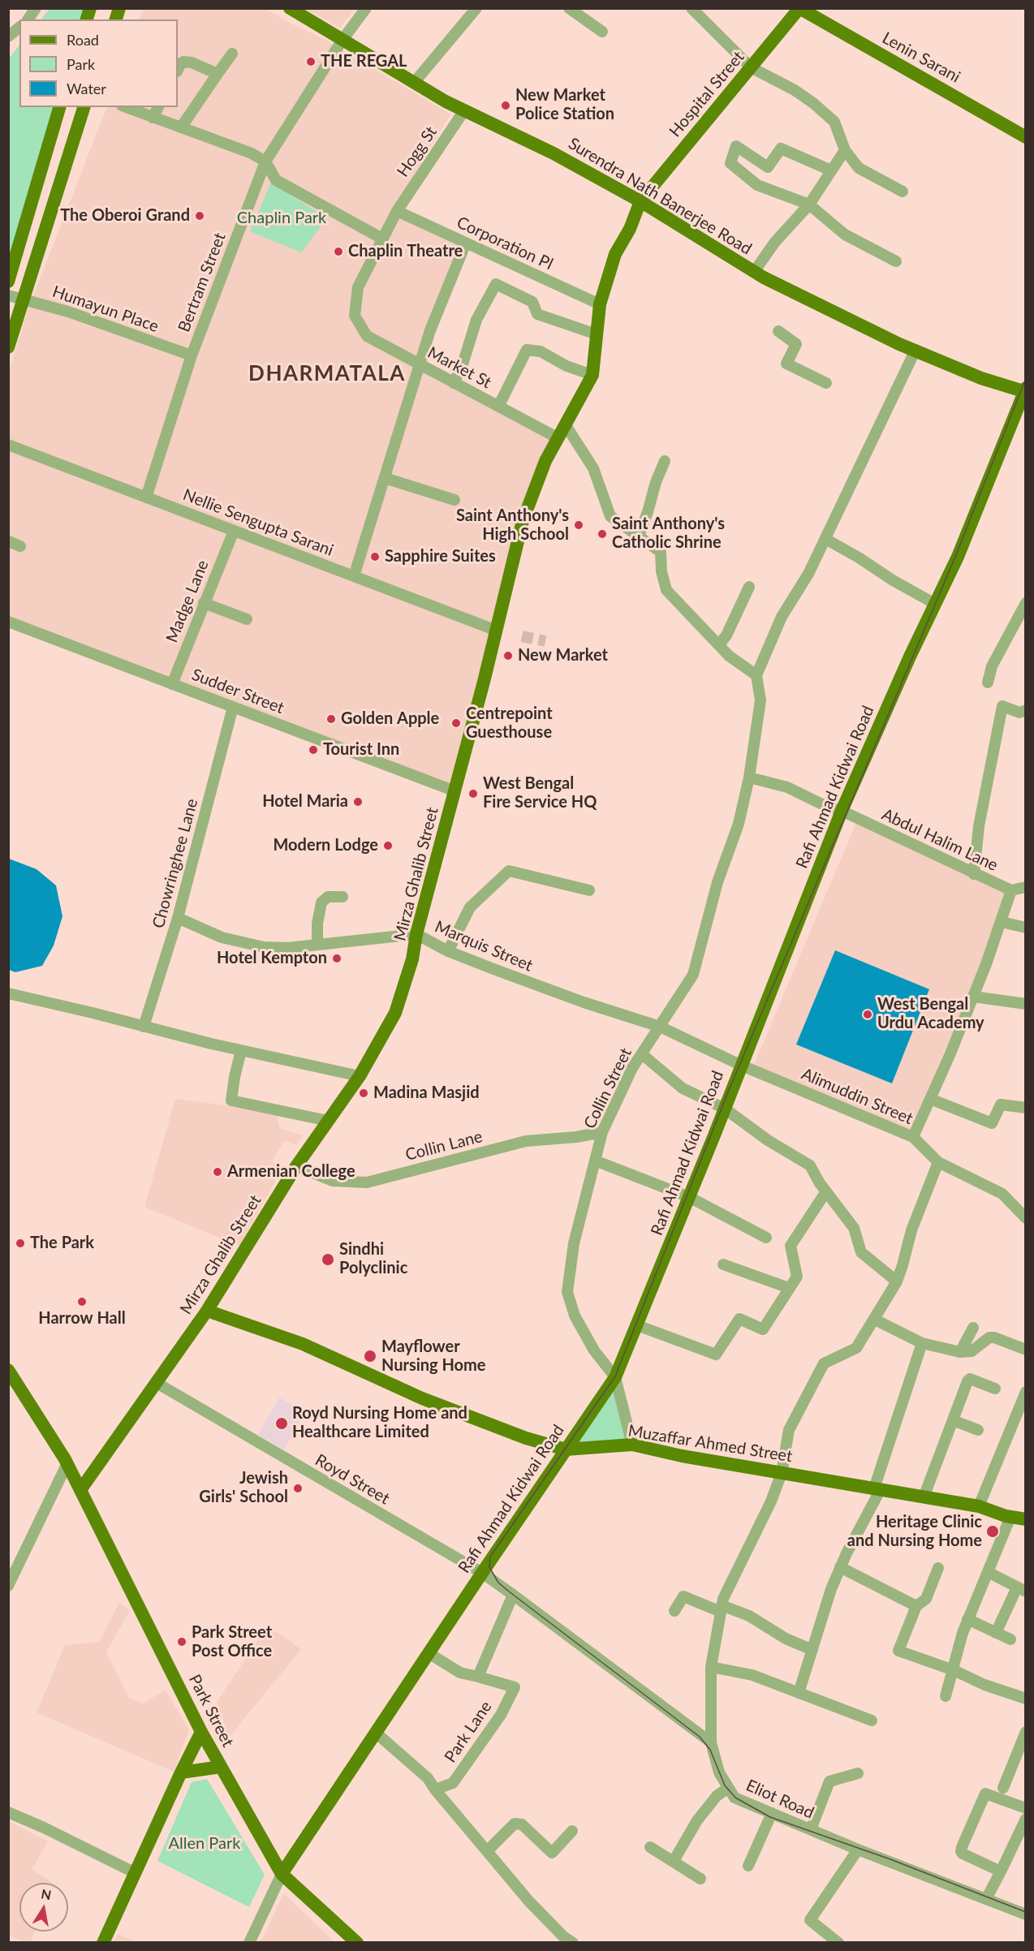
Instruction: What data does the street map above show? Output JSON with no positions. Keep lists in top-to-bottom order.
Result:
{
  "streets": {
    "main road": [
      "Lenin Sarani",
      "Hospital Street",
      "Surendra Nath Banerjee Road",
      "Rafi Ahmad Kidwai Road",
      "Mirza Ghalib Street",
      "Muzaffar Ahmed Street",
      "Park Street"
    ],
    "street": [
      "Hogg St",
      "Corporation Pl",
      "Bertram Street",
      "Humayun Place",
      "Market St",
      "Nellie Sengupta Sarani",
      "Madge Lane",
      "Sudder Street",
      "Abdul Halim Lane",
      "Chowringhee Lane",
      "Marquis Street",
      "Collin Street",
      "Alimuddin Street",
      "Collin Lane",
      "Royd Street",
      "Park Lane",
      "Eliot Road"
    ]
  },
  "crossings": [
    ["Lenin Sarani", "Hospital Street"],
    ["Hospital Street", "Surendra Nath Banerjee Road"],
    ["Hospital Street", "Mirza Ghalib Street"],
    ["Hogg St", "Surendra Nath Banerjee Road"],
    ["Hogg St", "Corporation Pl"],
    ["Hogg St", "Market St"],
    ["Surendra Nath Banerjee Road", "Bertram Street"],
    ["Surendra Nath Banerjee Road", "Rafi Ahmad Kidwai Road"],
    ["Surendra Nath Banerjee Road", "Mirza Ghalib Street"],
    ["Corporation Pl", "Mirza Ghalib Street"],
    ["Bertram Street", "Humayun Place"],
    ["Bertram Street", "Nellie Sengupta Sarani"],
    ["Market St", "Mirza Ghalib Street"],
    ["Nellie Sengupta Sarani", "Madge Lane"],
    ["Nellie Sengupta Sarani", "Mirza Ghalib Street"],
    ["Madge Lane", "Sudder Street"],
    ["Sudder Street", "Chowringhee Lane"],
    ["Sudder Street", "Mirza Ghalib Street"],
    ["Rafi Ahmad Kidwai Road", "Abdul Halim Lane"],
    ["Rafi Ahmad Kidwai Road", "Marquis Street"],
    ["Rafi Ahmad Kidwai Road", "Collin Street"],
    ["Rafi Ahmad Kidwai Road", "Alimuddin Street"],
    ["Rafi Ahmad Kidwai Road", "Muzaffar Ahmed Street"],
    ["Rafi Ahmad Kidwai Road", "Royd Street"],
    ["Rafi Ahmad Kidwai Road", "Park Street"],
    ["Chowringhee Lane", "Marquis Street"],
    ["Mirza Ghalib Street", "Marquis Street"],
    ["Mirza Ghalib Street", "Collin Lane"],
    ["Mirza Ghalib Street", "Muzaffar Ahmed Street"],
    ["Mirza Ghalib Street", "Royd Street"],
    ["Mirza Ghalib Street", "Park Street"],
    ["Marquis Street", "Collin Street"],
    ["Marquis Street", "Alimuddin Street"],
    ["Collin Street", "Collin Lane"],
    ["Collin Street", "Muzaffar Ahmed Street"],
    ["Alimuddin Street", "Eliot Road"],
    ["Muzaffar Ahmed Street", "Eliot Road"]
  ],
  "districts": ["DHARMATALA"],
  "parks": ["Chaplin Park", "Allen Park"],
  "places": [
    "THE REGAL",
    "New Market Police Station",
    "The Oberoi Grand",
    "Chaplin Theatre",
    "Saint Anthony's High School",
    "Saint Anthony's Catholic Shrine",
    "Sapphire Suites",
    "New Market",
    "Golden Apple",
    "Centrepoint Guesthouse",
    "Tourist Inn",
    "West Bengal Fire Service HQ",
    "Hotel Maria",
    "Modern Lodge",
    "Hotel Kempton",
    "West Bengal Urdu Academy",
    "Madina Masjid",
    "Armenian College",
    "The Park",
    "Sindhi Polyclinic",
    "Harrow Hall",
    "Mayflower Nursing Home",
    "Royd Nursing Home and Healthcare Limited",
    "Jewish Girls' School",
    "Heritage Clinic and Nursing Home",
    "Park Street Post Office"
  ],
  "legend": ["Road", "Park", "Water"],
  "north": "top"
}
